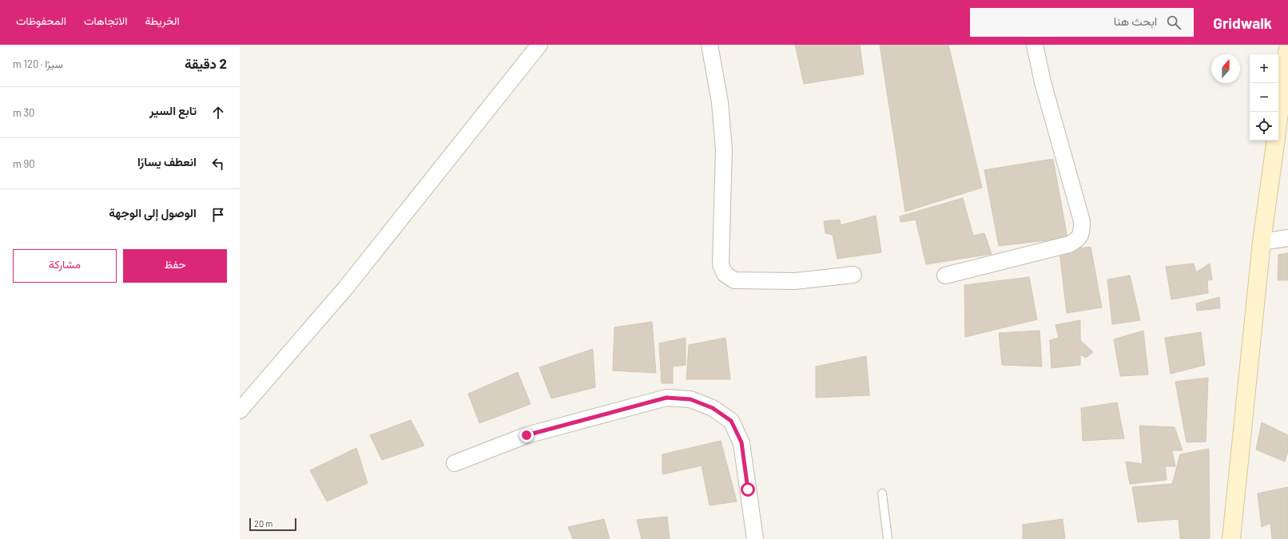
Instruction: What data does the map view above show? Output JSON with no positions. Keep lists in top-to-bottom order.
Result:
{
  "scale_bar": "20 m",
  "north": "top",
  "page": {
    "header": "Gridwalk",
    "search": "ابحث هنا",
    "nav": ["الخريطة", "الاتجاهات", "المحفوظات"],
    "heading": ["2 دقيقة", "سيرًا · 120 m"],
    "map_buttons": ["+", "−"],
    "list": [
      ["تابع السير", "30 m"],
      ["انعطف يسارًا", "90 m"],
      "الوصول إلى الوجهة"
    ],
    "buttons": ["حفظ", "مشاركة"],
    "scale": "20 m"
  }
}
